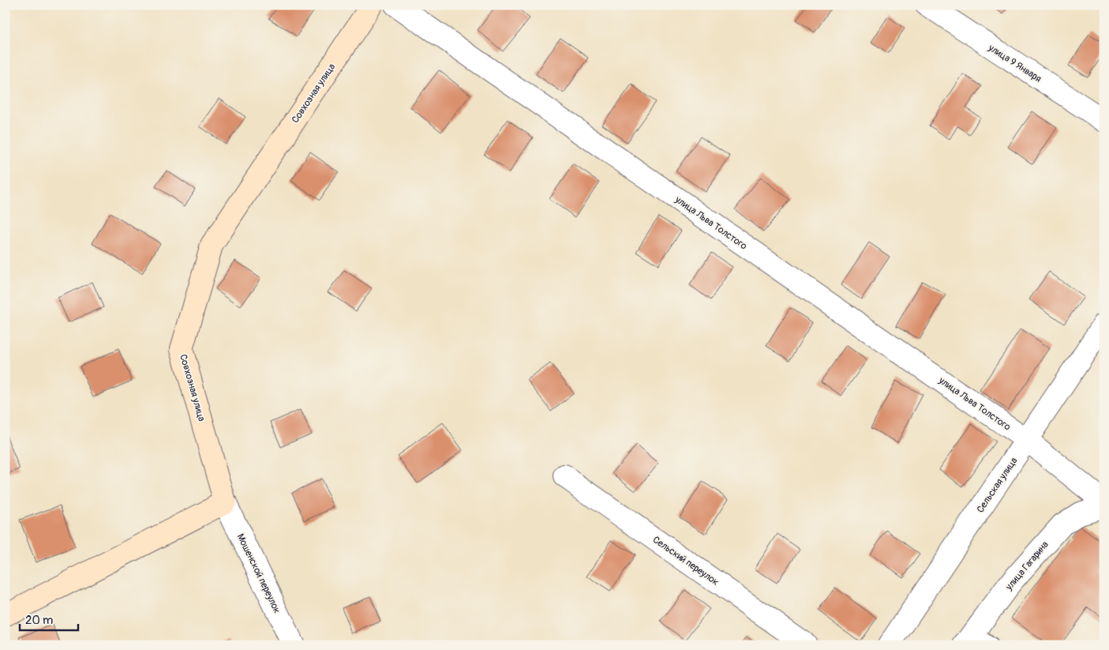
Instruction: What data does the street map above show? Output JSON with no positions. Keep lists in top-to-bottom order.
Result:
{
  "streets": {
    "main road": ["Совхозная улица"],
    "street": [
      "улица 9 Января",
      "улица Льва Толстого",
      "Сельская улица",
      "Сельский переулок",
      "улица Гагарина",
      "Мошенской переулок"
    ]
  },
  "crossings": [
    ["Совхозная улица", "Мошенской переулок"],
    ["улица Льва Толстого", "Сельская улица"]
  ],
  "scale_bar": "20 m"
}
